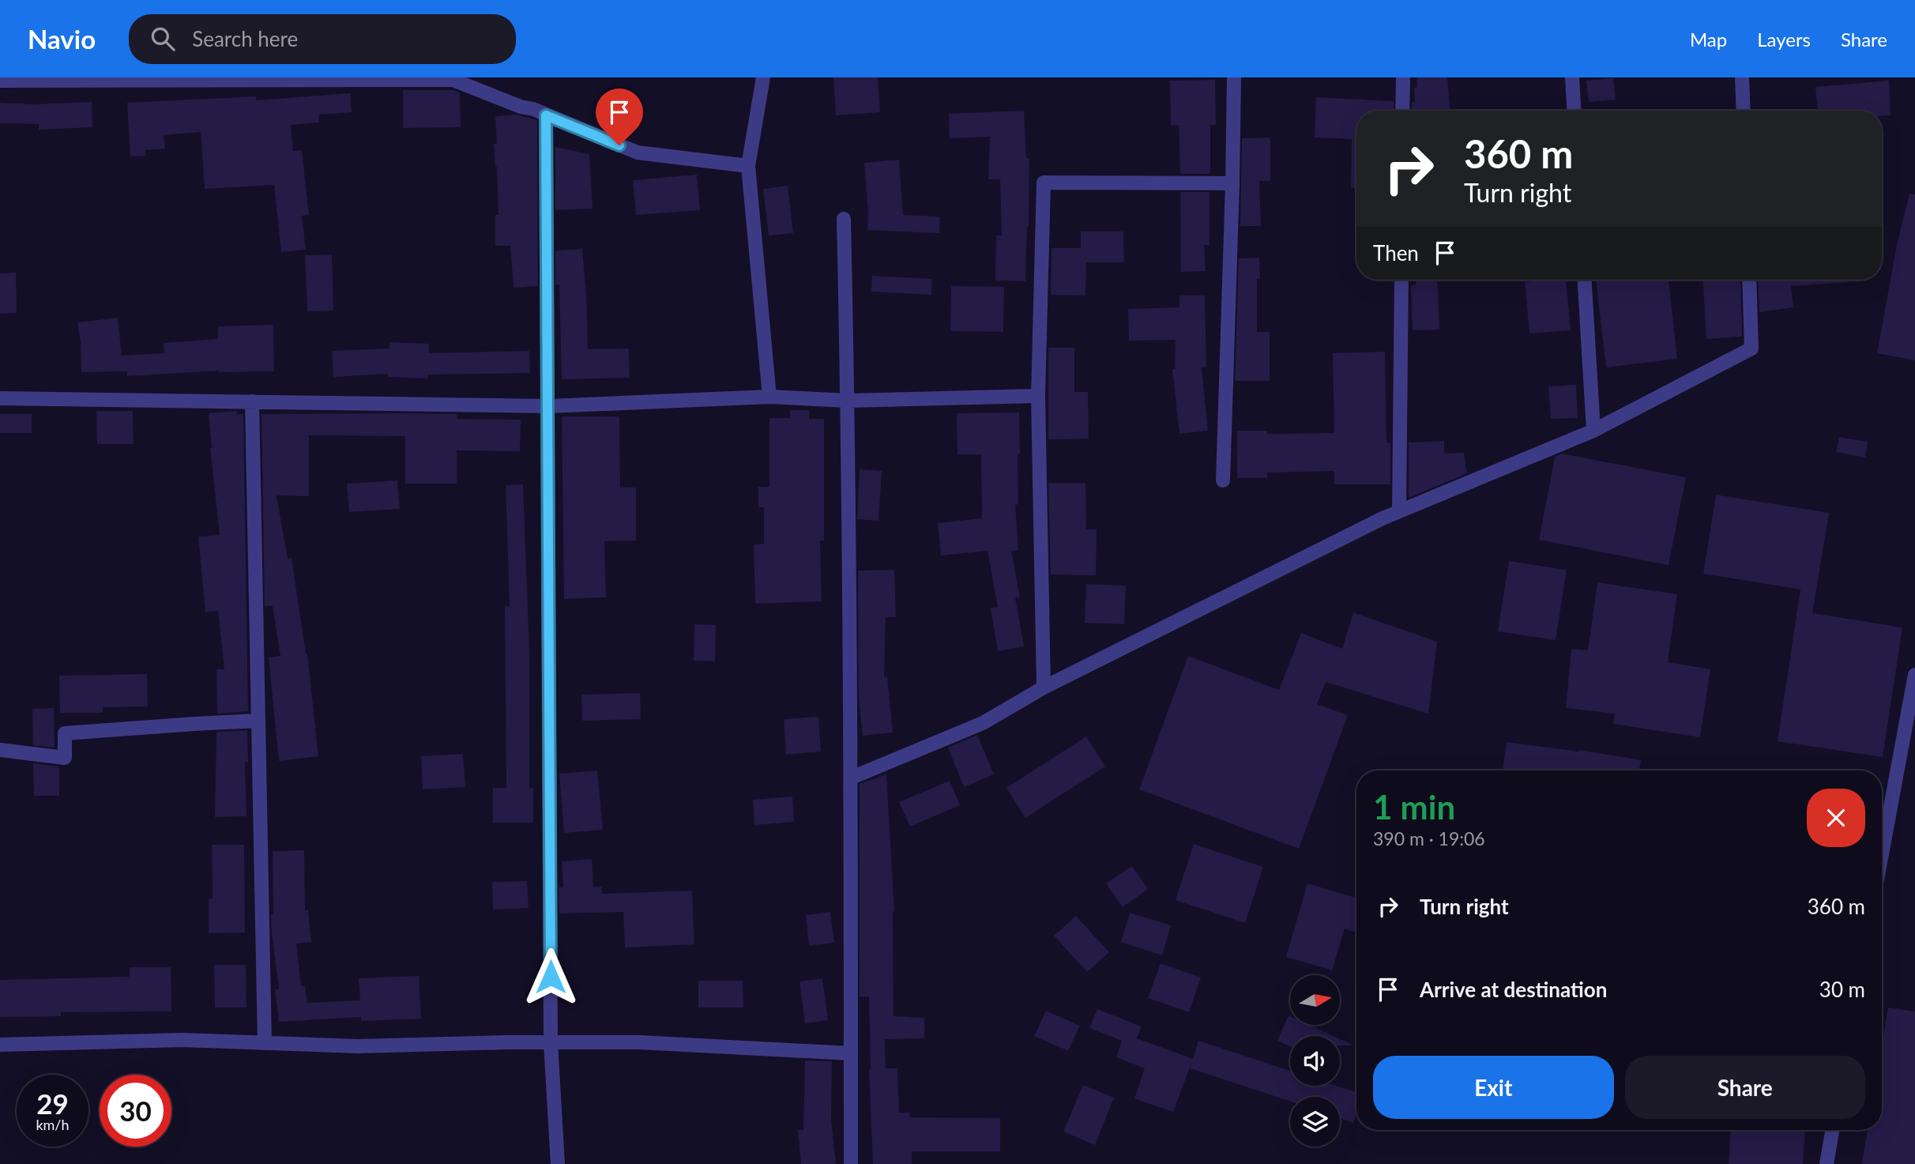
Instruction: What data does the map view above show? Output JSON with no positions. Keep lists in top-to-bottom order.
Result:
{
  "north": "right",
  "page": {
    "header": "Navio",
    "search": "Search here",
    "nav": ["Map", "Layers", "Share"],
    "turn": ["360 m", "Turn right"],
    "then": "Then",
    "heading": ["1 min", "390 m · 19:06"],
    "list": [
      {
        "name": "Turn right",
        "value": "360 m"
      },
      {
        "name": "Arrive at destination",
        "value": "30 m"
      }
    ],
    "buttons": ["Exit", "Share"],
    "speed": "29 km/h",
    "limit": "30"
  }
}
